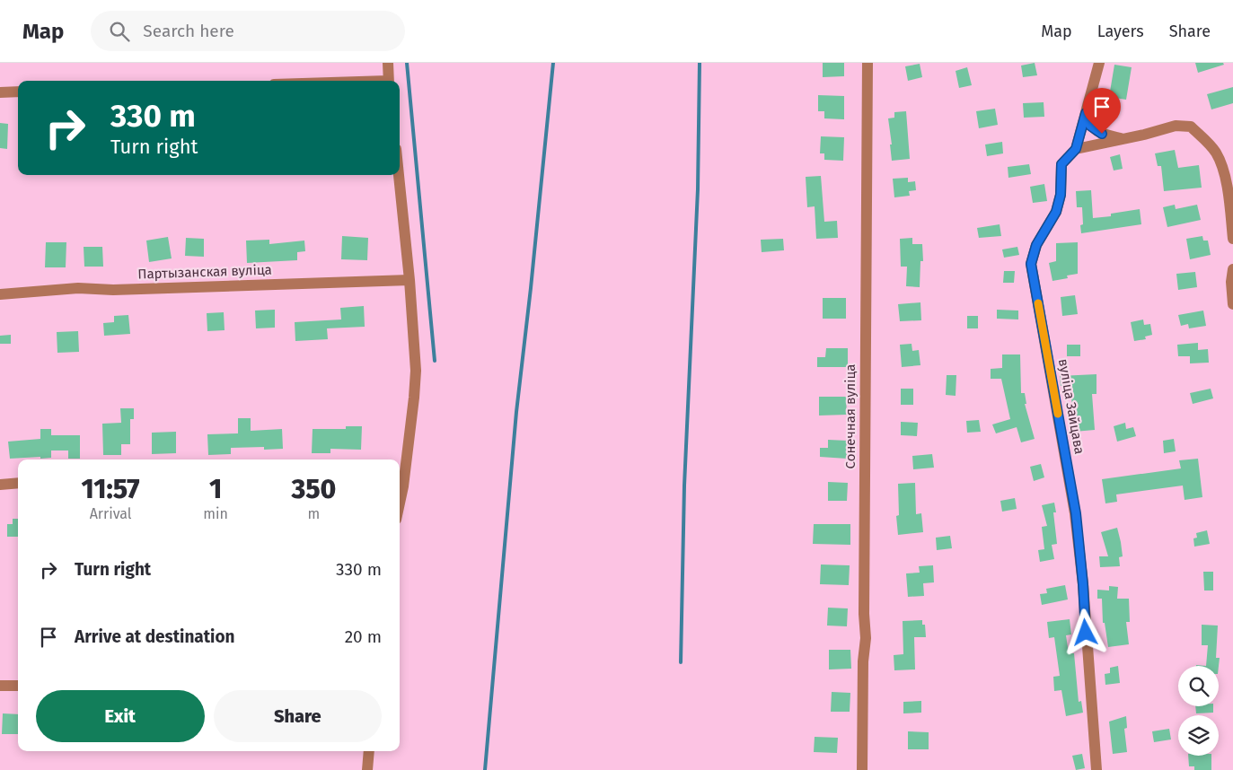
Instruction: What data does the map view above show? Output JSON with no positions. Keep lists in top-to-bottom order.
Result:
{
  "streets": {
    "street": ["Партызанская вуліца", "вуліца Зайцава", "Сонечная вуліца"]
  },
  "page": {
    "header": "Map",
    "search": "Search here",
    "nav": ["Map", "Layers", "Share"],
    "turn": ["330 m", "Turn right"],
    "eta": [
      "11:57",
      "Arrival",
      "1",
      "min",
      "350",
      "m"
    ],
    "list": [
      {
        "name": "Turn right",
        "value": "330 m"
      },
      {
        "name": "Arrive at destination",
        "value": "20 m"
      }
    ],
    "buttons": ["Exit", "Share"]
  }
}
